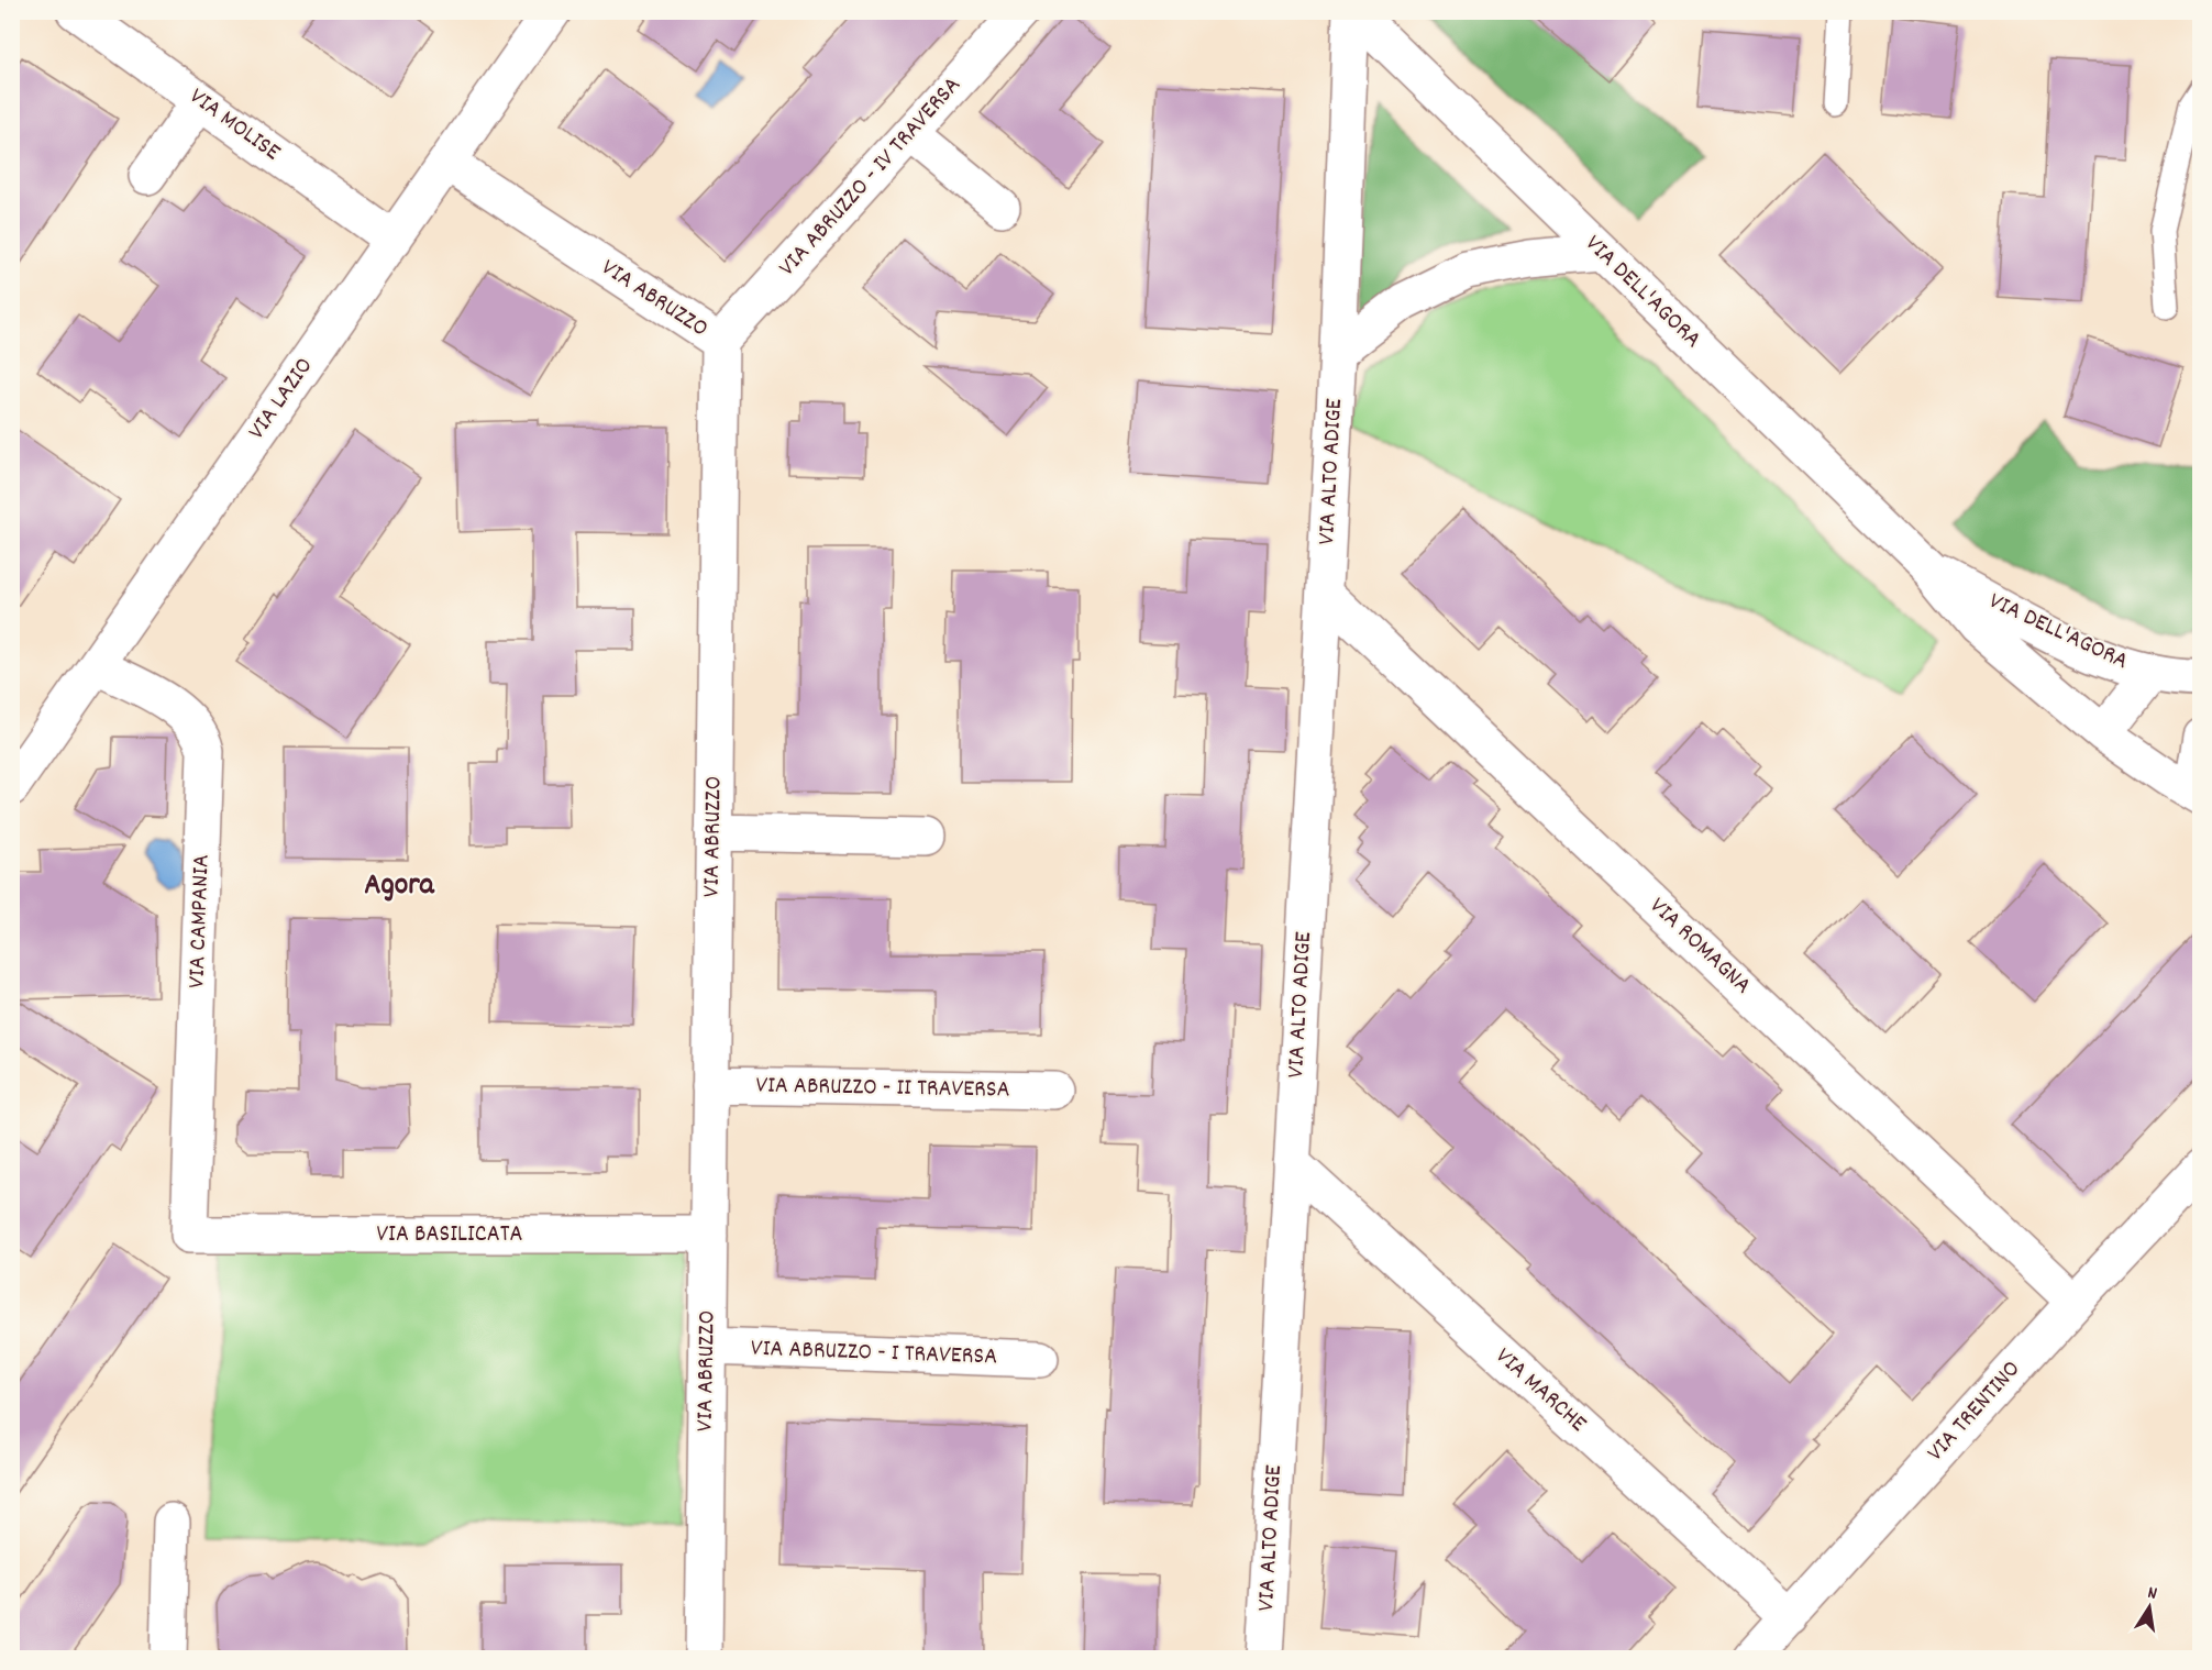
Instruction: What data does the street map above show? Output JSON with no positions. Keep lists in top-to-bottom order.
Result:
{
  "streets": {
    "street": [
      "VIA MOLISE",
      "VIA ABRUZZO - IV TRAVERSA",
      "VIA DELL'AGORA",
      "VIA ABRUZZO",
      "VIA LAZIO",
      "VIA ALTO ADIGE",
      "VIA CAMPANIA",
      "VIA ROMAGNA",
      "VIA ABRUZZO - II TRAVERSA",
      "VIA BASILICATA",
      "VIA ABRUZZO - I TRAVERSA",
      "VIA MARCHE",
      "VIA TRENTINO"
    ]
  },
  "crossings": [
    ["VIA MOLISE", "VIA LAZIO"],
    ["VIA ABRUZZO - IV TRAVERSA", "VIA ABRUZZO"],
    ["VIA DELL'AGORA", "VIA ALTO ADIGE"],
    ["VIA ABRUZZO", "VIA LAZIO"],
    ["VIA ABRUZZO", "VIA ABRUZZO - II TRAVERSA"],
    ["VIA ABRUZZO", "VIA BASILICATA"],
    ["VIA ABRUZZO", "VIA ABRUZZO - I TRAVERSA"],
    ["VIA LAZIO", "VIA CAMPANIA"],
    ["VIA ALTO ADIGE", "VIA ROMAGNA"],
    ["VIA ALTO ADIGE", "VIA MARCHE"],
    ["VIA CAMPANIA", "VIA BASILICATA"],
    ["VIA ROMAGNA", "VIA TRENTINO"],
    ["VIA MARCHE", "VIA TRENTINO"]
  ],
  "districts": ["Agora"],
  "north": "top"
}
